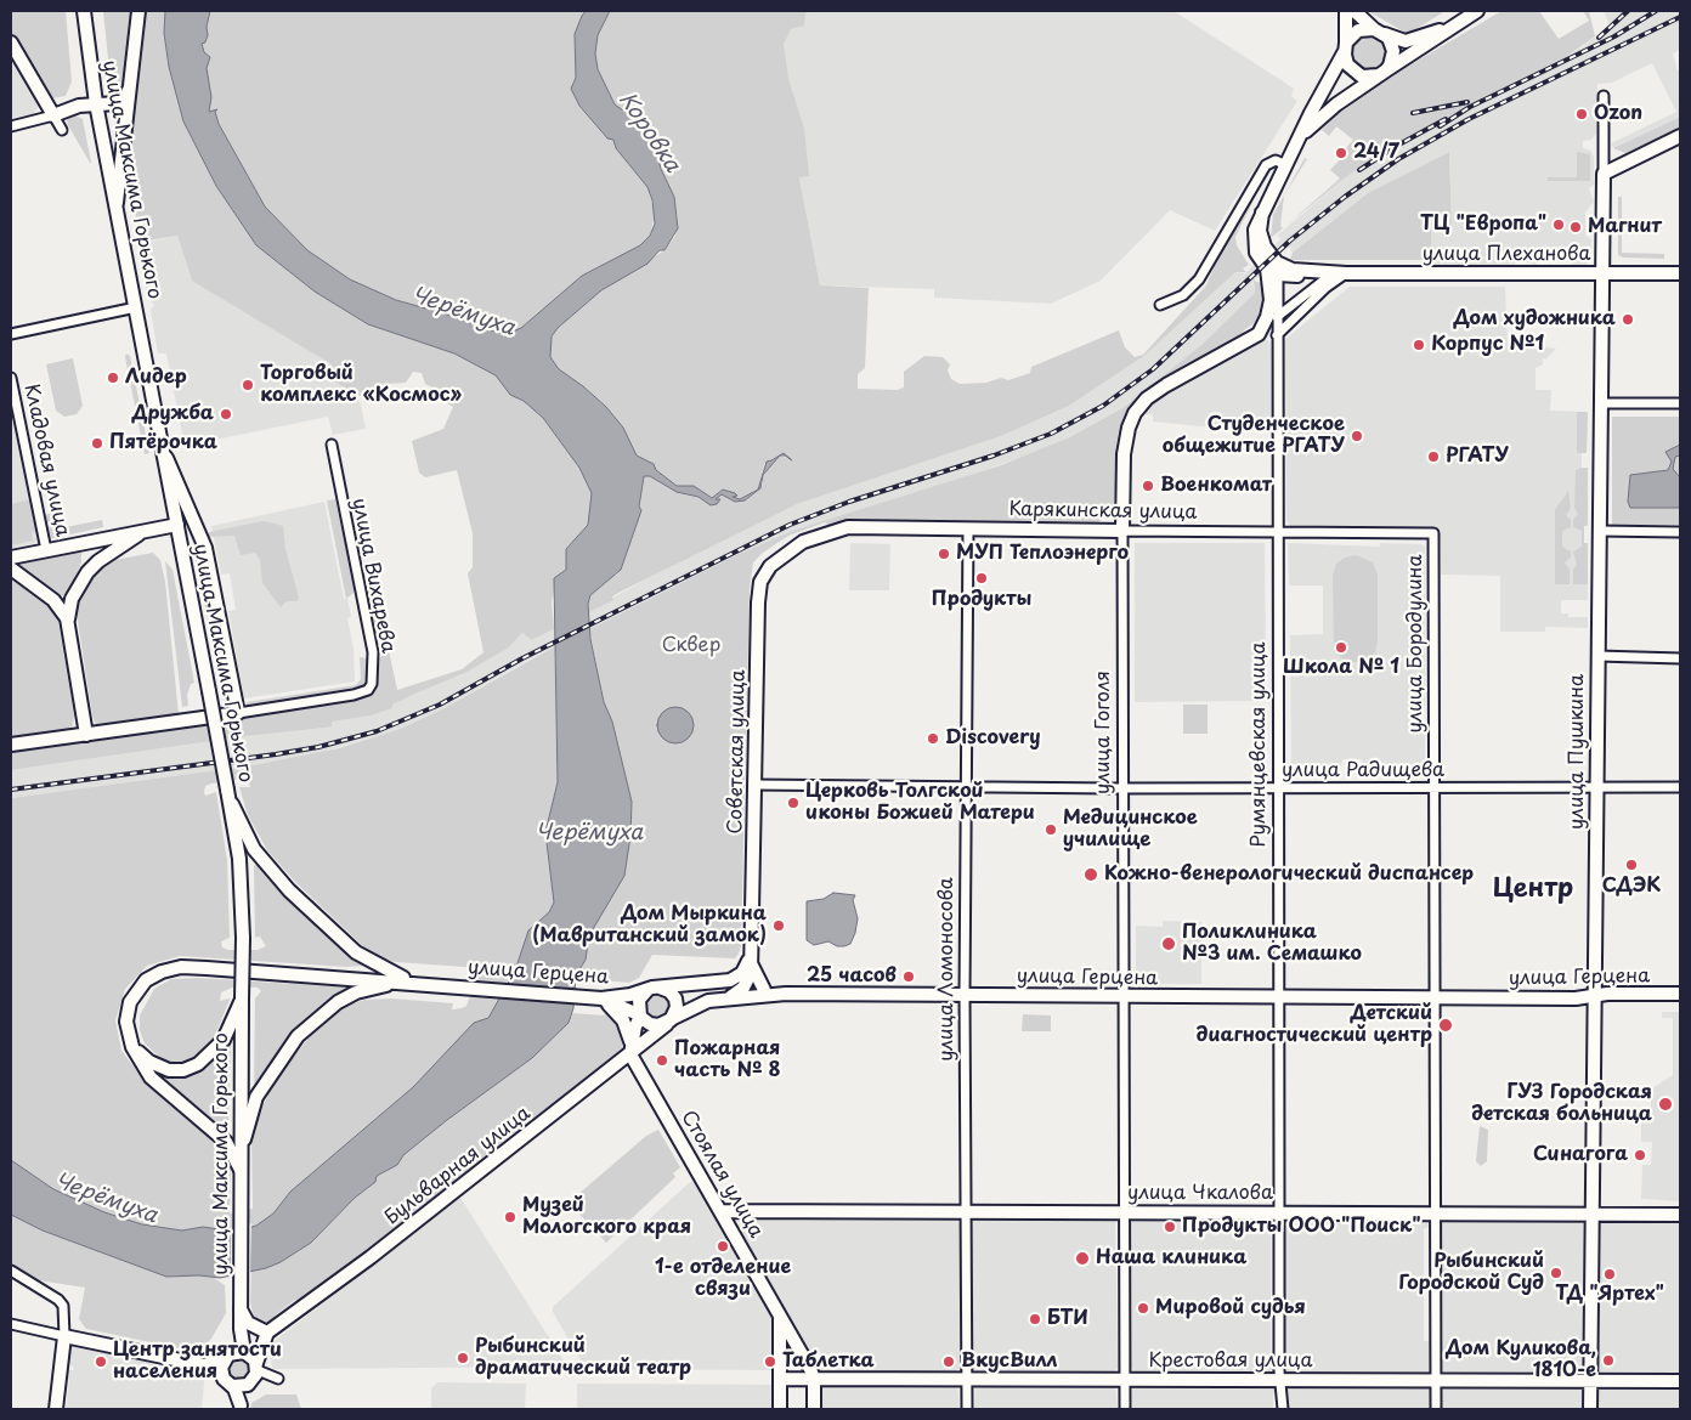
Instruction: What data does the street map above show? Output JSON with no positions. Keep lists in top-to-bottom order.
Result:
{
  "streets": {
    "street": [
      "улица Максима Горького",
      "улица Плеханова",
      "Кладовая улица",
      "Карякинская улица",
      "улица Вихарева",
      "улица Бородулина",
      "улица Гоголя",
      "Румянцевская улица",
      "Советская улица",
      "улица Пушкина",
      "улица Радищева",
      "улица Ломоносова",
      "улица Герцена",
      "Бульварная улица",
      "Стоялая улица",
      "улица Чкалова",
      "Крестовая улица"
    ]
  },
  "crossings": [
    ["улица Плеханова", "улица Гоголя"],
    ["улица Плеханова", "Румянцевская улица"],
    ["улица Плеханова", "улица Пушкина"],
    ["Карякинская улица", "улица Бородулина"],
    ["Карякинская улица", "улица Гоголя"],
    ["Карякинская улица", "Румянцевская улица"],
    ["Карякинская улица", "Советская улица"],
    ["Карякинская улица", "улица Ломоносова"],
    ["улица Бородулина", "улица Радищева"],
    ["улица Бородулина", "улица Герцена"],
    ["улица Бородулина", "улица Чкалова"],
    ["улица Бородулина", "Крестовая улица"],
    ["улица Гоголя", "Румянцевская улица"],
    ["улица Гоголя", "улица Радищева"],
    ["улица Гоголя", "улица Герцена"],
    ["улица Гоголя", "улица Чкалова"],
    ["улица Гоголя", "Крестовая улица"],
    ["Румянцевская улица", "улица Радищева"],
    ["Румянцевская улица", "улица Герцена"],
    ["Румянцевская улица", "улица Чкалова"],
    ["Румянцевская улица", "Крестовая улица"],
    ["Советская улица", "улица Радищева"],
    ["Советская улица", "улица Герцена"],
    ["улица Пушкина", "улица Радищева"],
    ["улица Пушкина", "улица Герцена"],
    ["улица Пушкина", "улица Чкалова"],
    ["улица Пушкина", "Крестовая улица"],
    ["улица Радищева", "улица Ломоносова"],
    ["улица Ломоносова", "улица Герцена"],
    ["улица Ломоносова", "улица Чкалова"],
    ["улица Ломоносова", "Крестовая улица"],
    ["улица Герцена", "Бульварная улица"],
    ["улица Герцена", "Стоялая улица"],
    ["Бульварная улица", "Стоялая улица"],
    ["Стоялая улица", "улица Чкалова"],
    ["Стоялая улица", "Крестовая улица"]
  ],
  "districts": ["Центр"],
  "water": ["Коровка", "Черёмуха"],
  "parks": ["Сквер"],
  "places": [
    "Ozon",
    "24/7",
    "ТЦ \"Европа\"",
    "Магнит",
    "Дом художника",
    "Корпус №1",
    "Лидер",
    "Торговый комплекс «Космос»",
    "Дружба",
    "Студенческое общежитие РГАТУ",
    "Пятёрочка",
    "РГАТУ",
    "Военкомат",
    "МУП Теплоэнерго",
    "Продукты",
    "Школа № 1",
    "Discovery",
    "Церковь Толгской иконы Божией Матери",
    "Медицинское училище",
    "СДЭК",
    "Кожно-венерологический диспансер",
    "Дом Мыркина (Мавританский замок)",
    "Поликлиника №3 им. Семашко",
    "25 часов",
    "Детский диагностический центр",
    "Пожарная часть № 8",
    "ГУЗ Городская детская больница",
    "Синагога",
    "Музей Мологского края",
    "Продукты ООО \"Поиск\"",
    "1-е отделение связи",
    "Наша клиника",
    "Рыбинский Городской Суд",
    "ТД \"Яртех\"",
    "Мировой судья",
    "БТИ",
    "Рыбинский драматический театр",
    "Дом Куликова, 1810-е",
    "Центр занятости населения",
    "Таблетка",
    "ВкусВилл"
  ]
}
